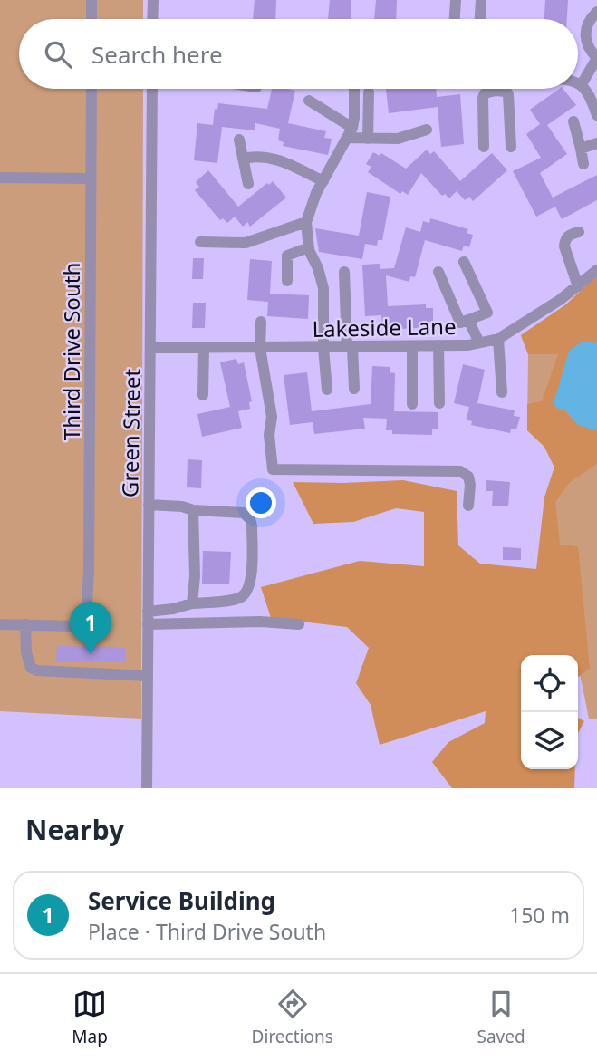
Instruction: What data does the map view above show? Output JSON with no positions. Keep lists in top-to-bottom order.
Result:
{
  "streets": {
    "street": ["Lakeside Lane", "Third Drive South", "Green Street"]
  },
  "crossings": [
    ["Lakeside Lane", "Green Street"]
  ],
  "page": {
    "search": "Search here",
    "pins": "1",
    "heading": "Nearby",
    "list": [
      {
        "mark": "1",
        "name": "Service Building",
        "note": "Place · Third Drive South",
        "value": "150 m"
      }
    ],
    "nav": ["Map", "Directions", "Saved"]
  }
}
